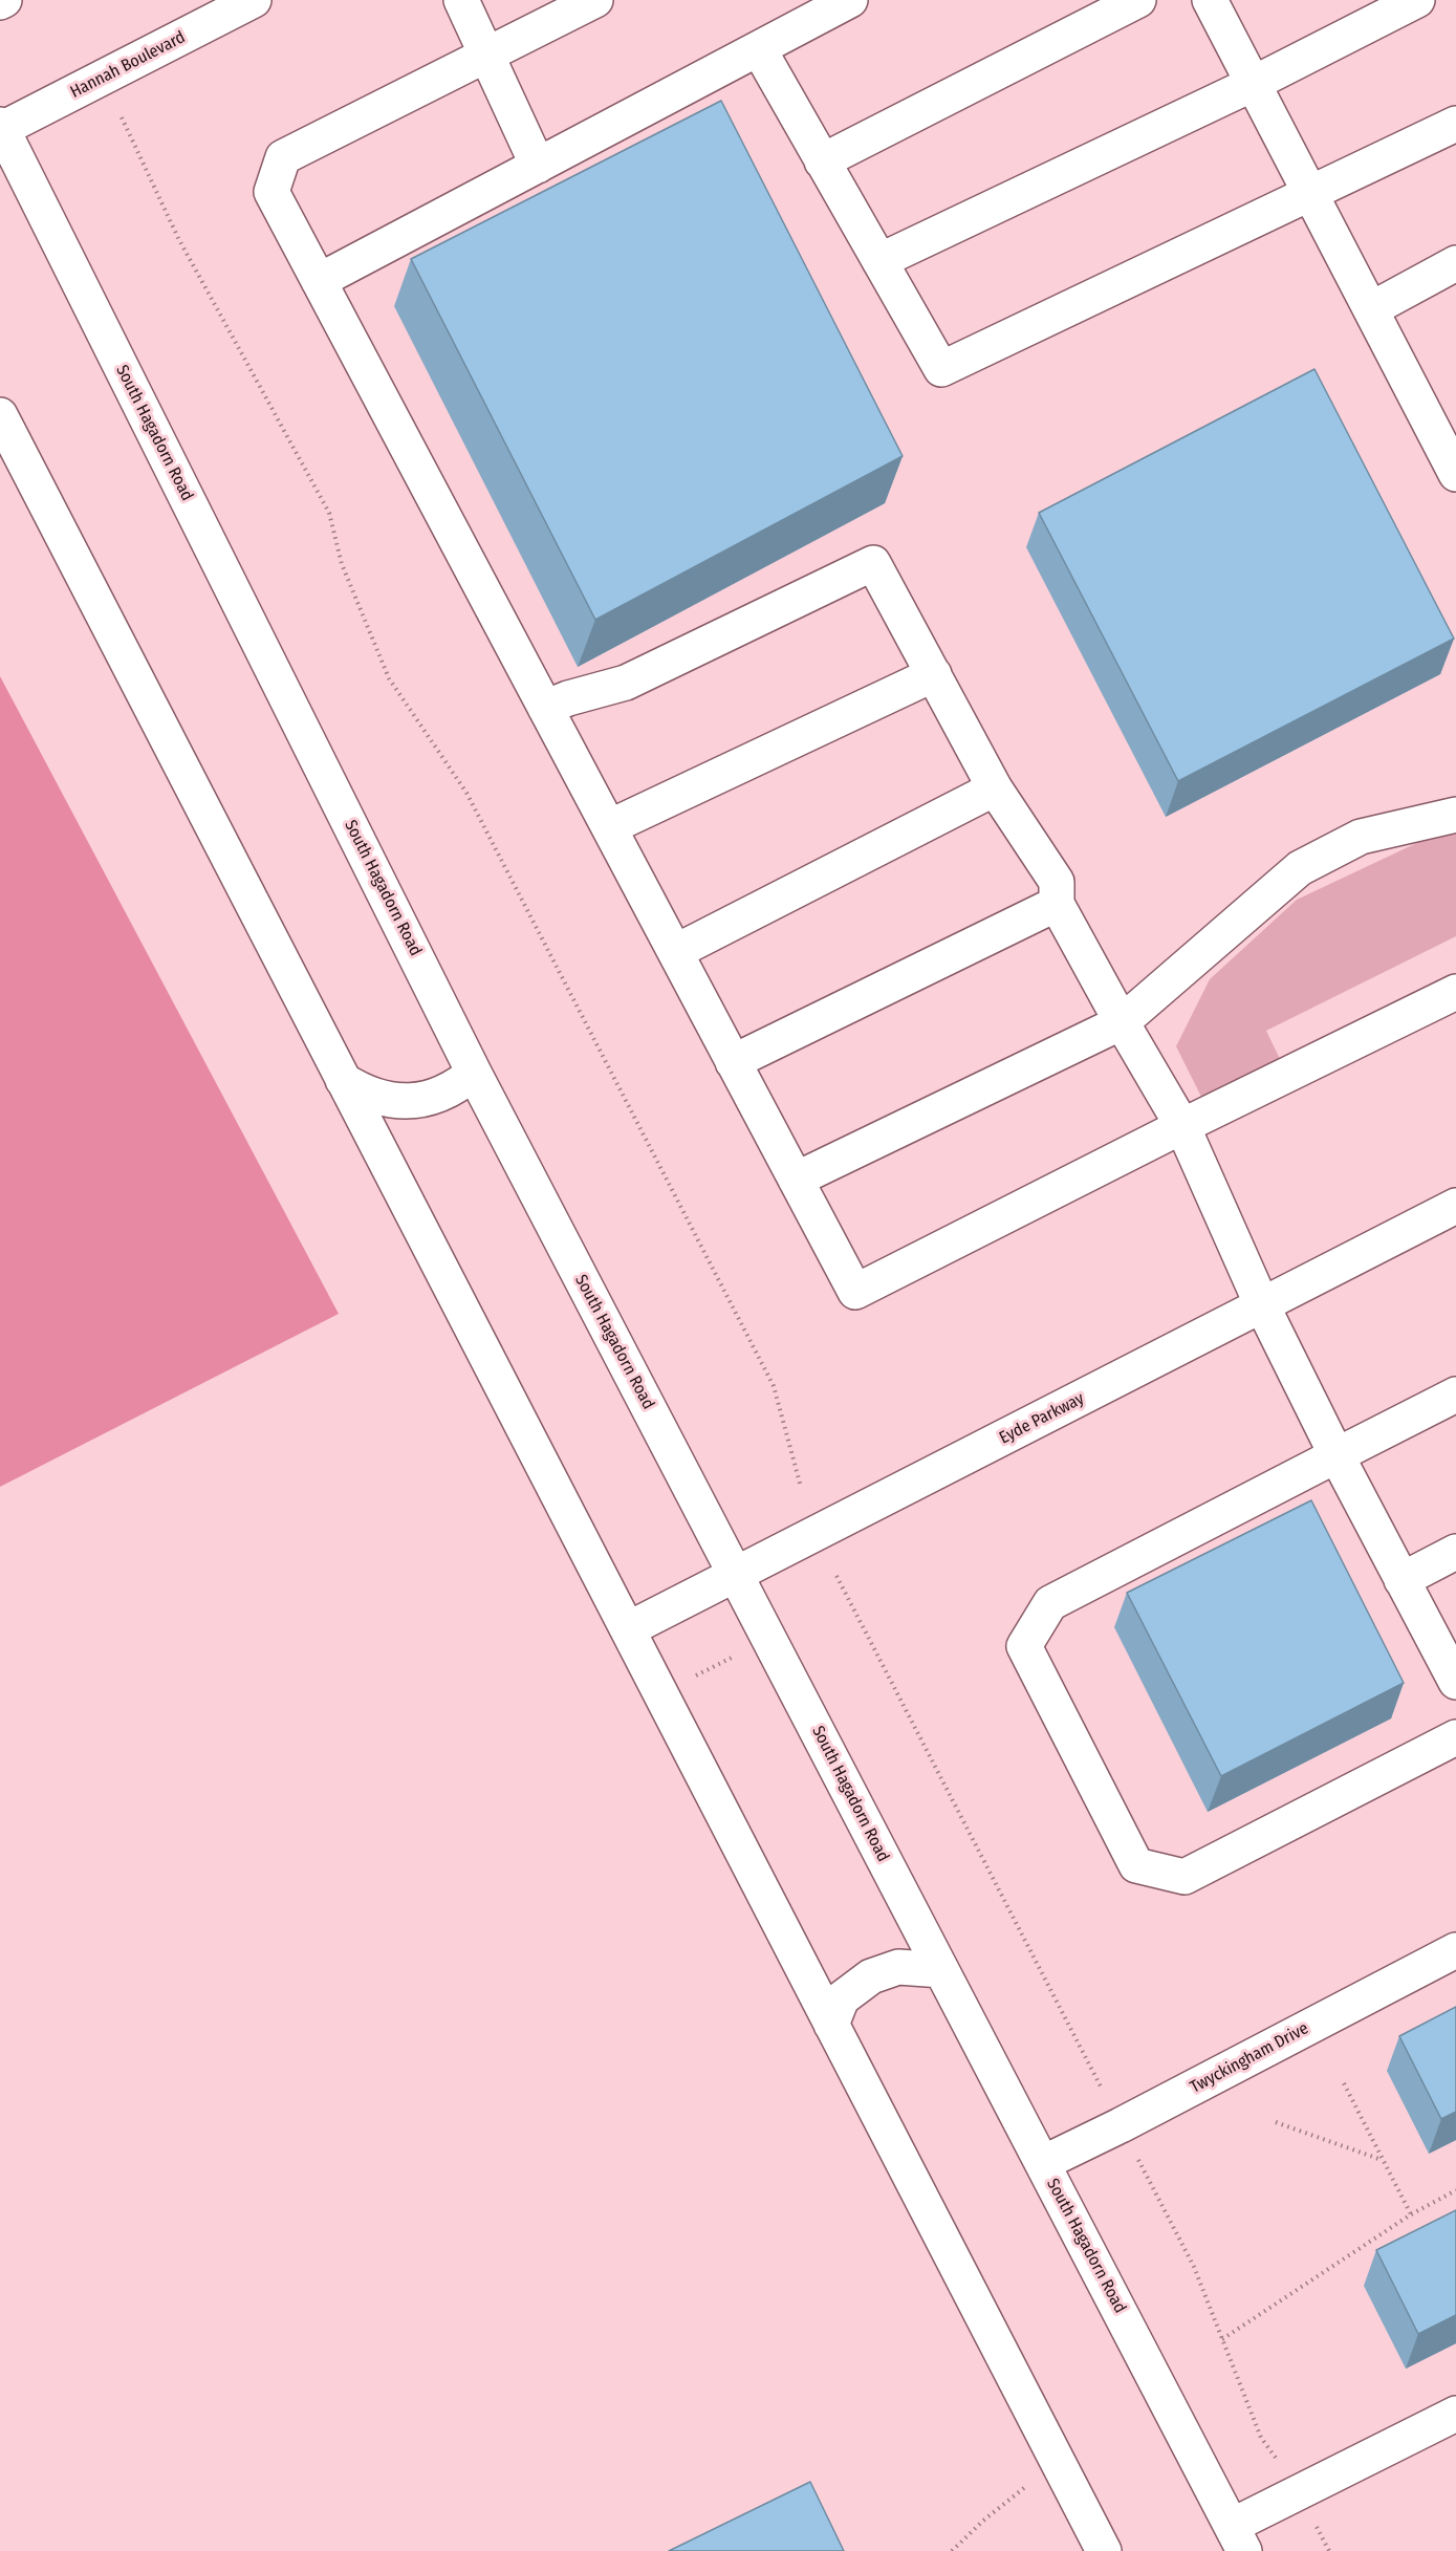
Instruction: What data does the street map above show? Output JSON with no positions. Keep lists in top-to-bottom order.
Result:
{
  "streets": {
    "street": [
      "Hannah Boulevard",
      "South Hagadorn Road",
      "Eyde Parkway",
      "Twyckingham Drive"
    ]
  },
  "crossings": [
    ["Hannah Boulevard", "South Hagadorn Road"],
    ["South Hagadorn Road", "Eyde Parkway"],
    ["South Hagadorn Road", "Twyckingham Drive"]
  ]
}
